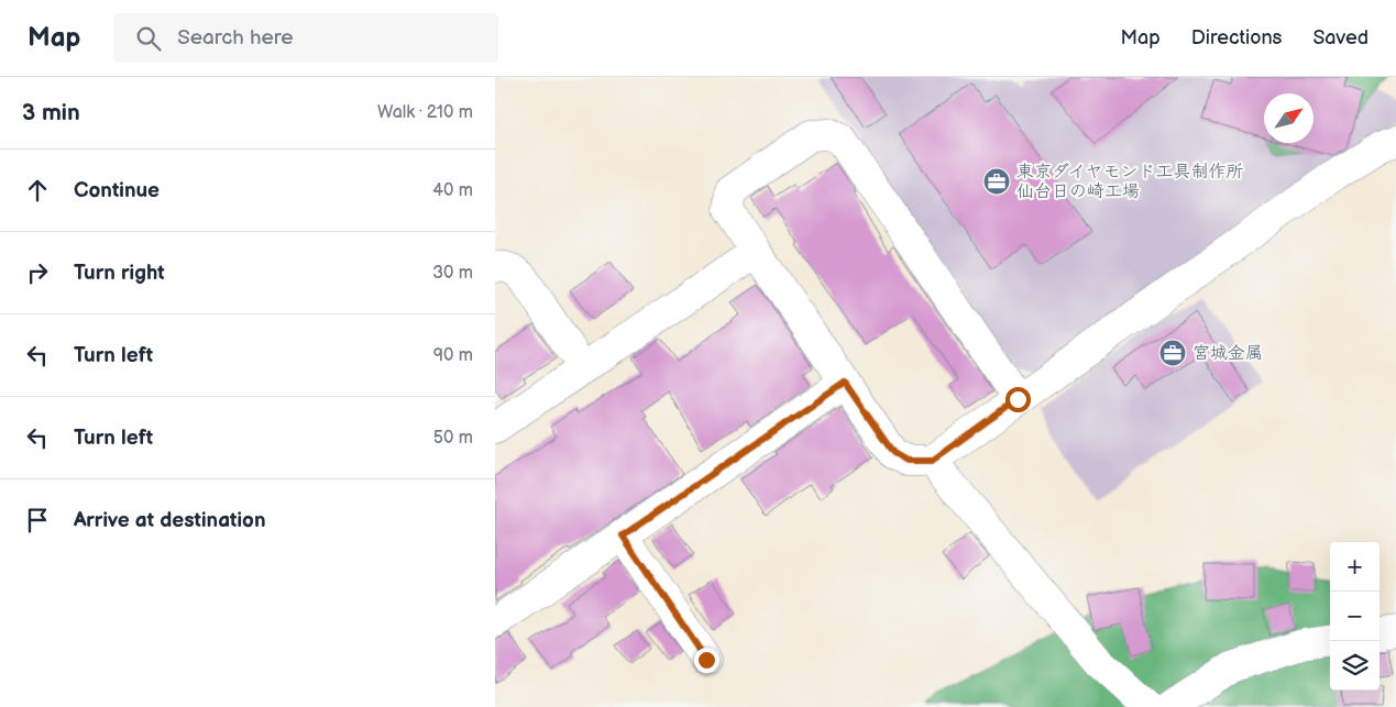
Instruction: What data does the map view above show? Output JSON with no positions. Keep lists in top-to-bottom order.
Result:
{
  "places": {
    "office": ["東京ダイヤモンド工具制作所 仙台日の崎工場", "宮城金属"]
  },
  "north": "top right",
  "page": {
    "header": "Map",
    "search": "Search here",
    "nav": ["Map", "Directions", "Saved"],
    "heading": ["3 min", "Walk · 210 m"],
    "list": [
      ["Continue", "40 m"],
      ["Turn right", "30 m"],
      ["Turn left", "90 m"],
      ["Turn left", "50 m"],
      "Arrive at destination"
    ],
    "map_buttons": ["+", "−"]
  }
}
